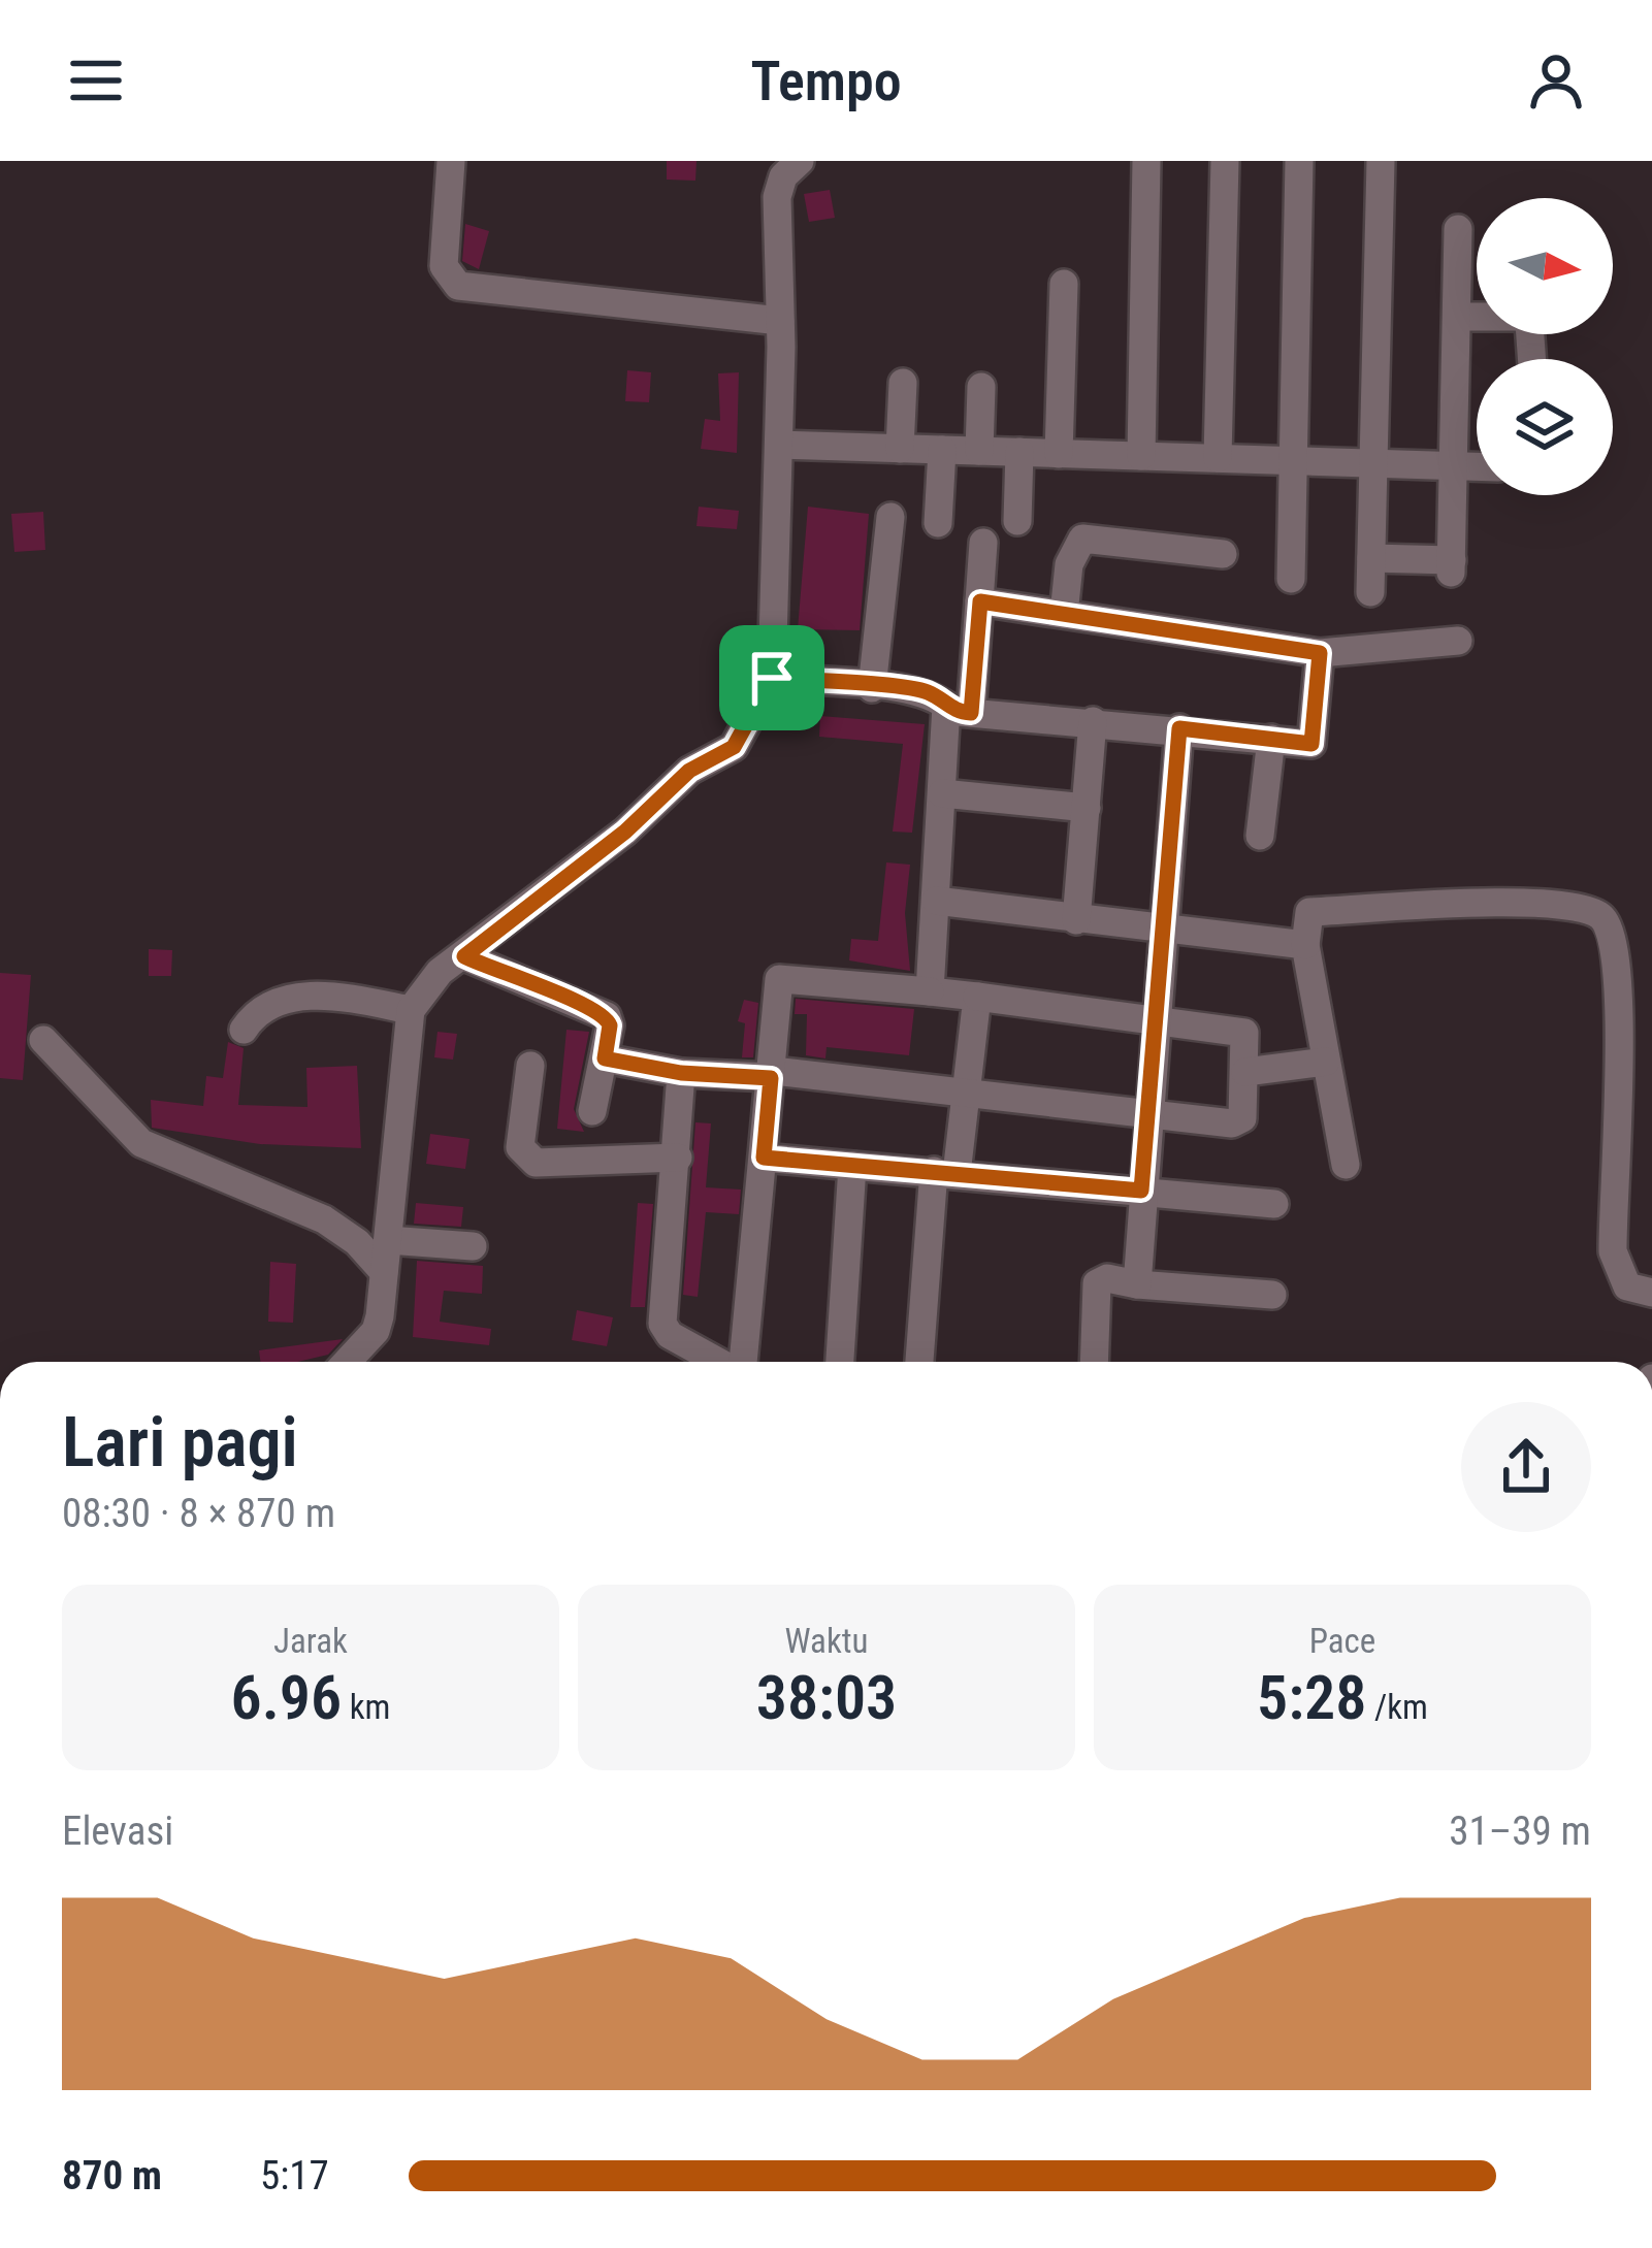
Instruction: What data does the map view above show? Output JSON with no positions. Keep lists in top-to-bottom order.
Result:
{
  "north": "right",
  "page": {
    "header": "Tempo",
    "heading": ["Lari pagi", "08:30 · 8 × 870 m"],
    "stats": [
      ["Jarak", "6.96 km"],
      ["Waktu", "38:03"],
      ["Pace", "5:28 /km"]
    ],
    "chart": ["Elevasi", "31–39 m"],
    "list": [
      {
        "name": "870 m",
        "note": "5:17"
      }
    ]
  }
}
